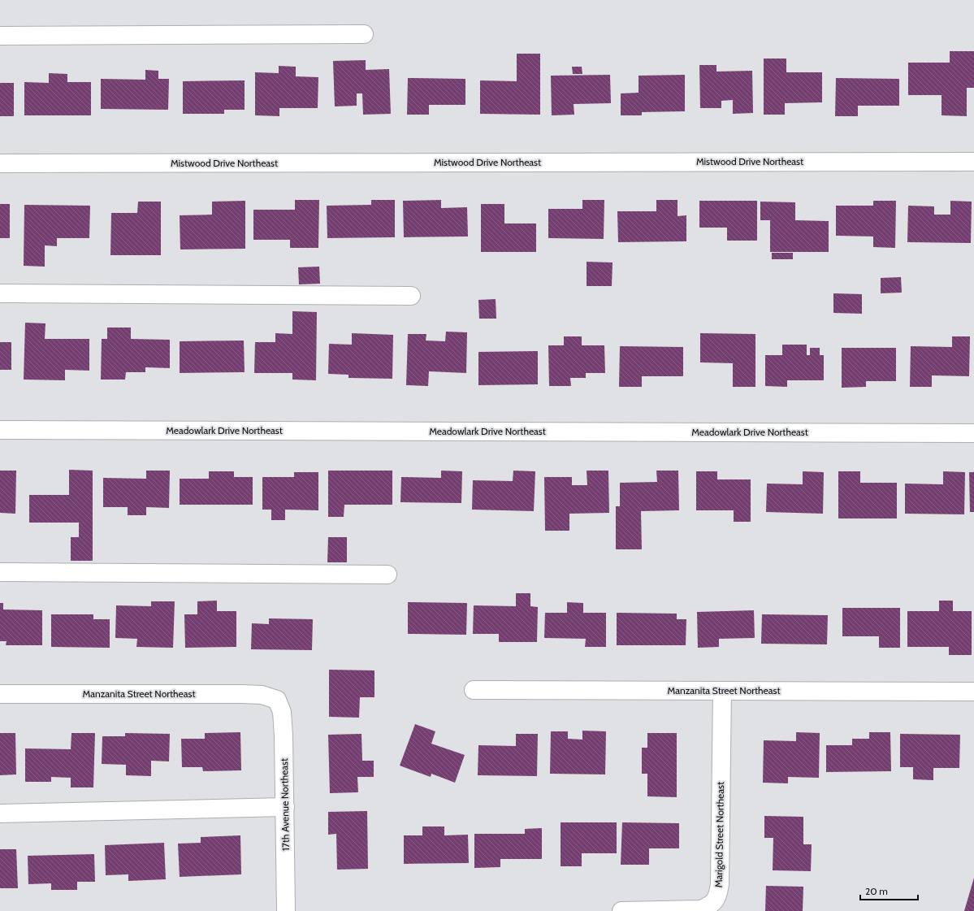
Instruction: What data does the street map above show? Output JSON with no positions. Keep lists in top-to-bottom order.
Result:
{
  "streets": {
    "street": [
      "Mistwood Drive Northeast",
      "Meadowlark Drive Northeast",
      "Manzanita Street Northeast",
      "17th Avenue Northeast",
      "Marigold Street Northeast"
    ]
  },
  "crossings": [
    ["Manzanita Street Northeast", "17th Avenue Northeast"],
    ["Manzanita Street Northeast", "Marigold Street Northeast"]
  ],
  "scale_bar": "20 m"
}
